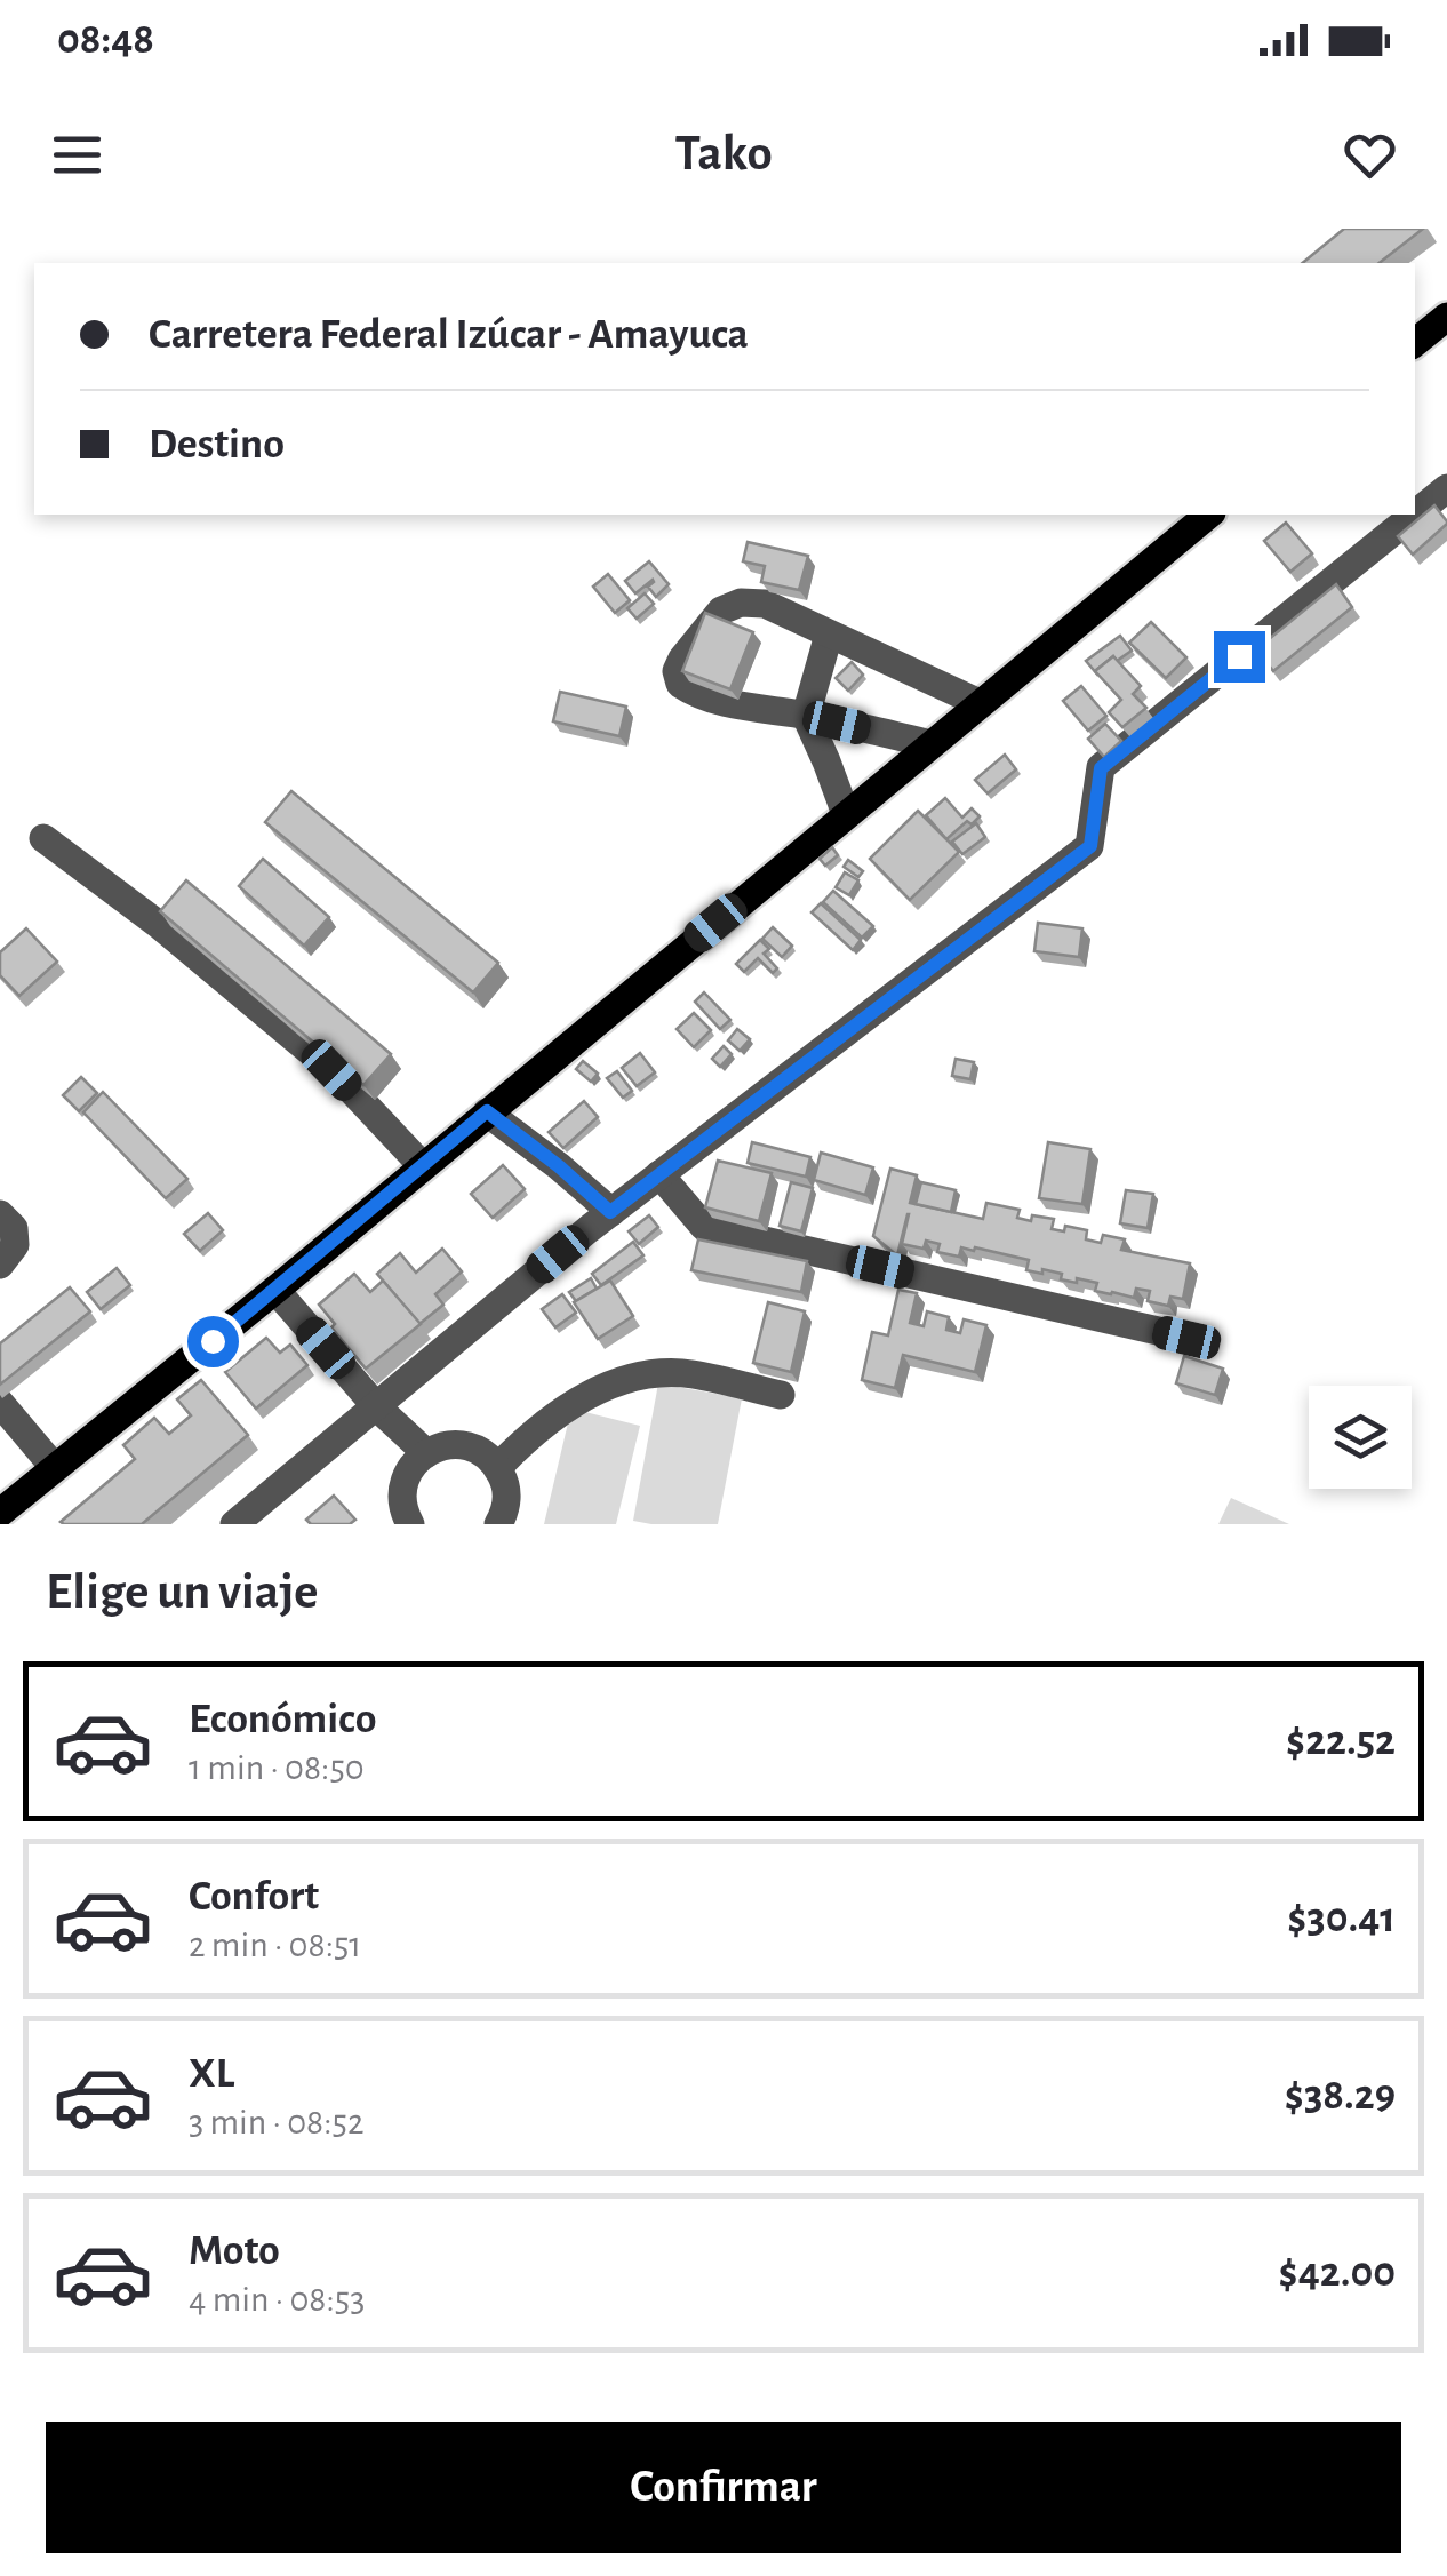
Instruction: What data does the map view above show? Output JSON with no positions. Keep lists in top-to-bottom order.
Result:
{
  "page": {
    "status": "08:48",
    "header": "Tako",
    "banner": ["Carretera Federal Izúcar - Amayuca", "Destino"],
    "heading": "Elige un viaje",
    "list": [
      {
        "name": "Económico",
        "note": "1 min · 08:50",
        "value": "$22.52"
      },
      {
        "name": "Confort",
        "note": "2 min · 08:51",
        "value": "$30.41"
      },
      {
        "name": "XL",
        "note": "3 min · 08:52",
        "value": "$38.29"
      },
      {
        "name": "Moto",
        "note": "4 min · 08:53",
        "value": "$42.00"
      }
    ],
    "buttons": "Confirmar"
  }
}
